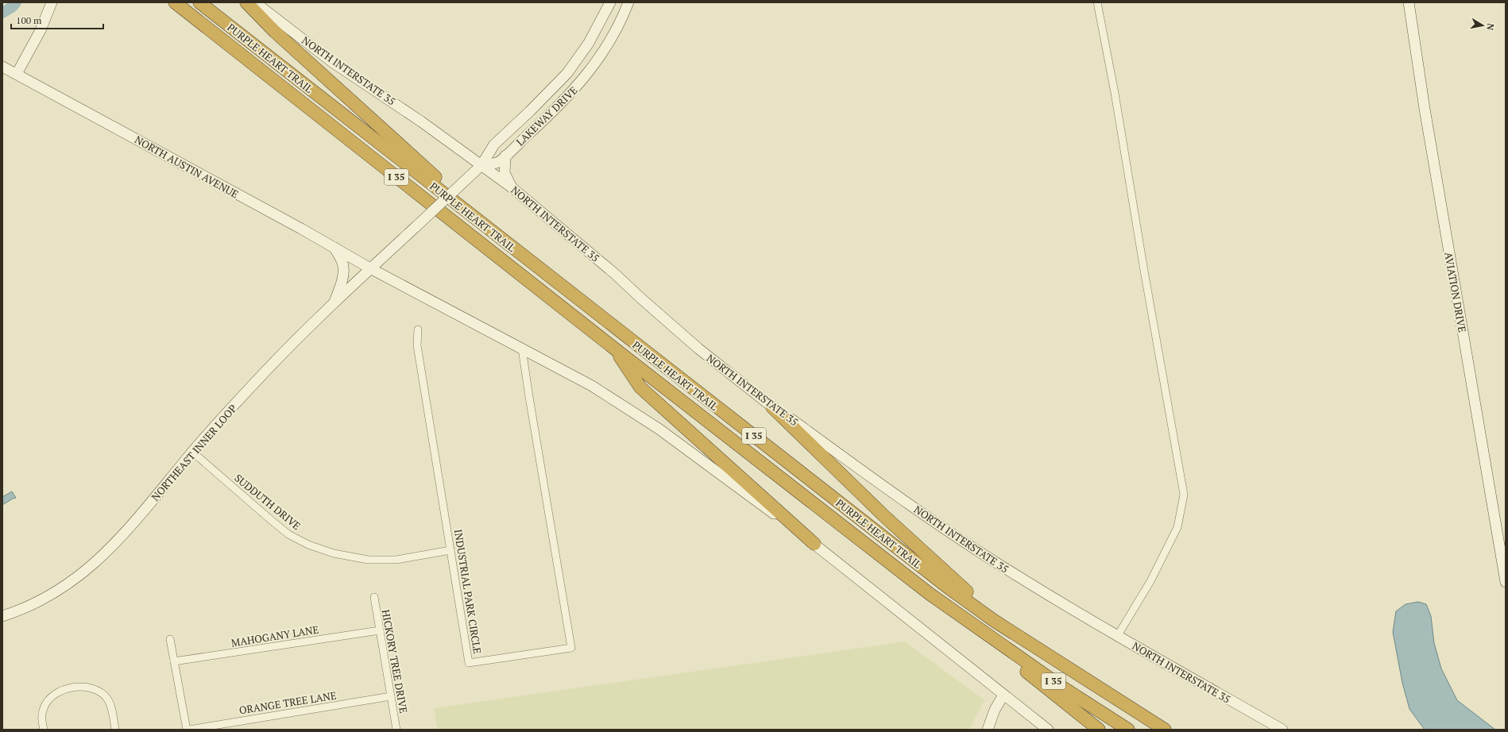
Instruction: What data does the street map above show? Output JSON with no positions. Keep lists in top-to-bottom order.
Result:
{
  "streets": {
    "highway": ["PURPLE HEART TRAIL", "I 35"],
    "main road": [
      "NORTH INTERSTATE 35",
      "LAKEWAY DRIVE",
      "NORTH AUSTIN AVENUE",
      "AVIATION DRIVE",
      "NORTHEAST INNER LOOP"
    ],
    "street": [
      "SUDDUTH DRIVE",
      "INDUSTRIAL PARK CIRCLE",
      "MAHOGANY LANE",
      "HICKORY TREE DRIVE",
      "ORANGE TREE LANE"
    ]
  },
  "crossings": [
    ["NORTH INTERSTATE 35", "LAKEWAY DRIVE"],
    ["LAKEWAY DRIVE", "NORTH AUSTIN AVENUE"],
    ["LAKEWAY DRIVE", "NORTHEAST INNER LOOP"],
    ["NORTH AUSTIN AVENUE", "NORTHEAST INNER LOOP"],
    ["NORTHEAST INNER LOOP", "SUDDUTH DRIVE"],
    ["SUDDUTH DRIVE", "INDUSTRIAL PARK CIRCLE"],
    ["MAHOGANY LANE", "HICKORY TREE DRIVE"],
    ["HICKORY TREE DRIVE", "ORANGE TREE LANE"]
  ],
  "scale_bar": "100 m",
  "north": "right"
}
